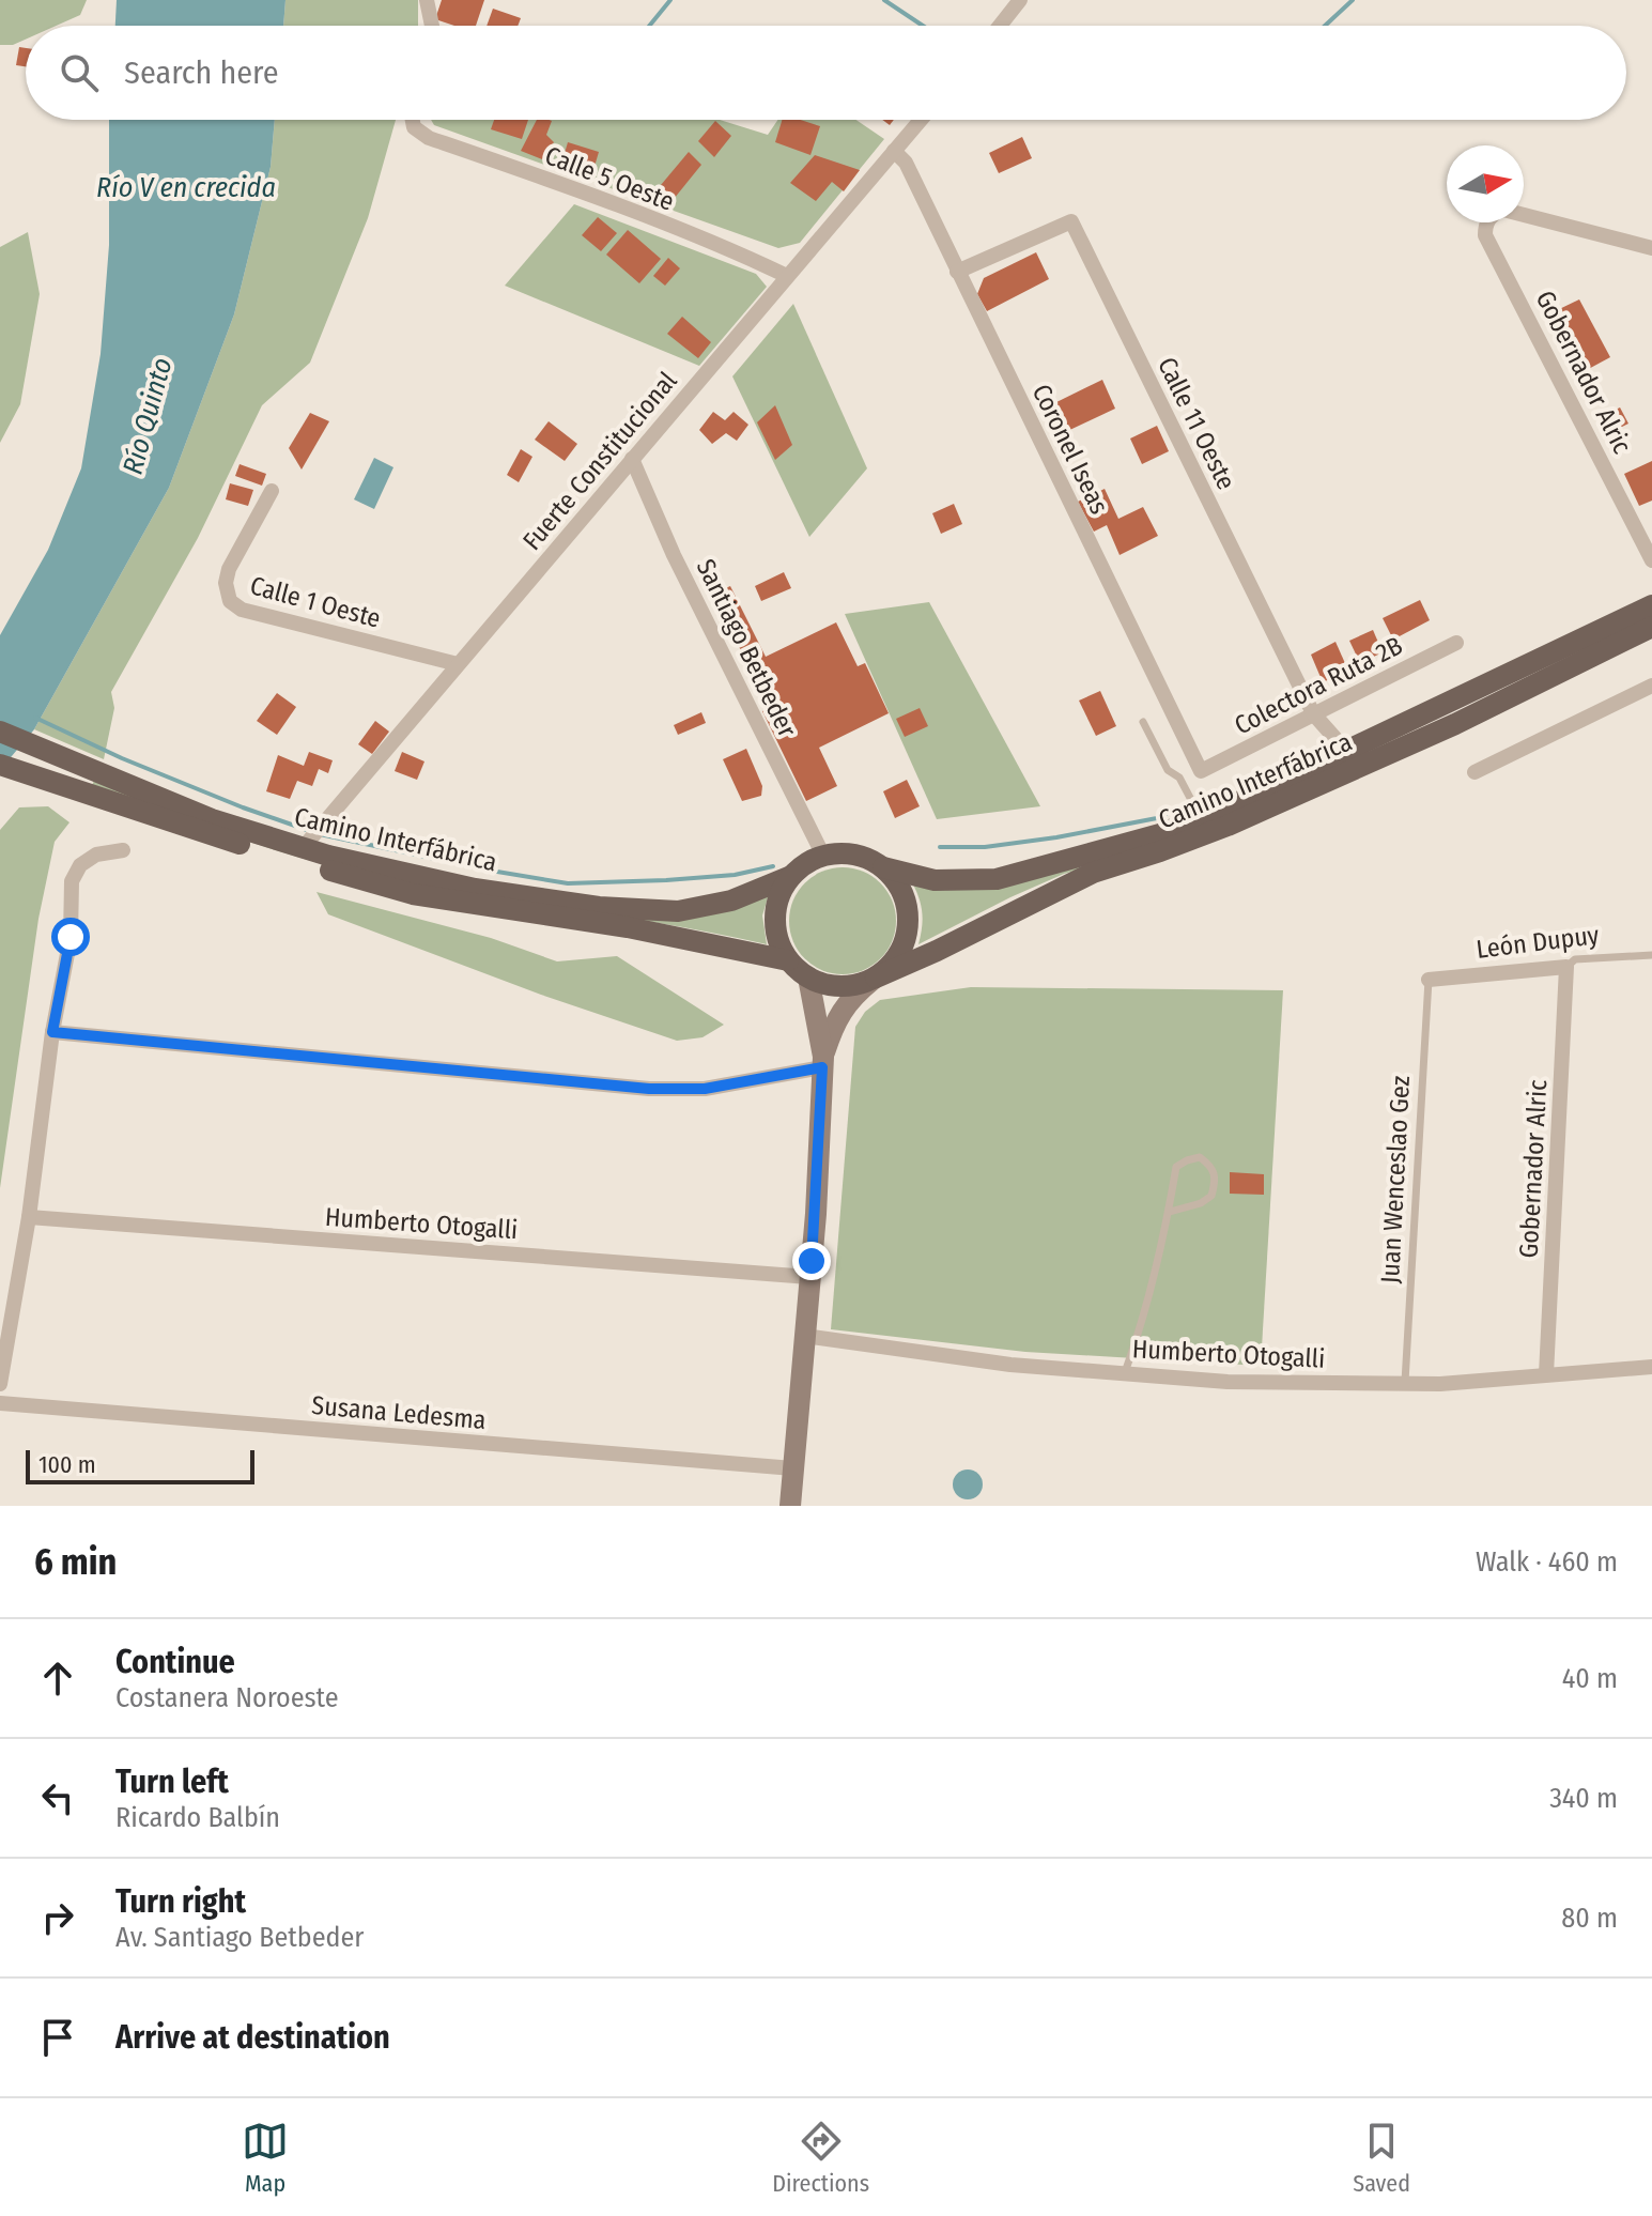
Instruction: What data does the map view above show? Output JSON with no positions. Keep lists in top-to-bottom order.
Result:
{
  "streets": {
    "main road": ["Camino Interfábrica"],
    "street": [
      "Calle 5 Oeste",
      "Gobernador Alric",
      "Calle 11 Oeste",
      "Coronel Iseas",
      "Fuerte Constitucional",
      "Calle 1 Oeste",
      "Santiago Betbeder",
      "Colectora Ruta 2B",
      "León Dupuy",
      "Humberto Otogalli",
      "Susana Ledesma"
    ],
    "lane": ["Juan Wenceslao Gez"]
  },
  "crossings": [
    ["Calle 5 Oeste", "Fuerte Constitucional"],
    ["Gobernador Alric", "León Dupuy"],
    ["Gobernador Alric", "Humberto Otogalli"],
    ["Calle 11 Oeste", "Coronel Iseas"],
    ["Calle 11 Oeste", "Colectora Ruta 2B"],
    ["Calle 11 Oeste", "Camino Interfábrica"],
    ["Coronel Iseas", "Fuerte Constitucional"],
    ["Coronel Iseas", "Colectora Ruta 2B"],
    ["Fuerte Constitucional", "Calle 1 Oeste"],
    ["Fuerte Constitucional", "Santiago Betbeder"],
    ["Fuerte Constitucional", "Camino Interfábrica"],
    ["Santiago Betbeder", "Camino Interfábrica"],
    ["León Dupuy", "Juan Wenceslao Gez"],
    ["Juan Wenceslao Gez", "Humberto Otogalli"]
  ],
  "water": ["Río V en crecida", "Río Quinto"],
  "scale_bar": "100 m",
  "north": "right",
  "page": {
    "search": "Search here",
    "scale": "100 m",
    "heading": ["6 min", "Walk · 460 m"],
    "list": [
      ["Continue", "Costanera Noroeste", "40 m"],
      ["Turn left", "Ricardo Balbín", "340 m"],
      ["Turn right", "Av. Santiago Betbeder", "80 m"],
      "Arrive at destination"
    ],
    "nav": ["Map", "Directions", "Saved"]
  }
}
